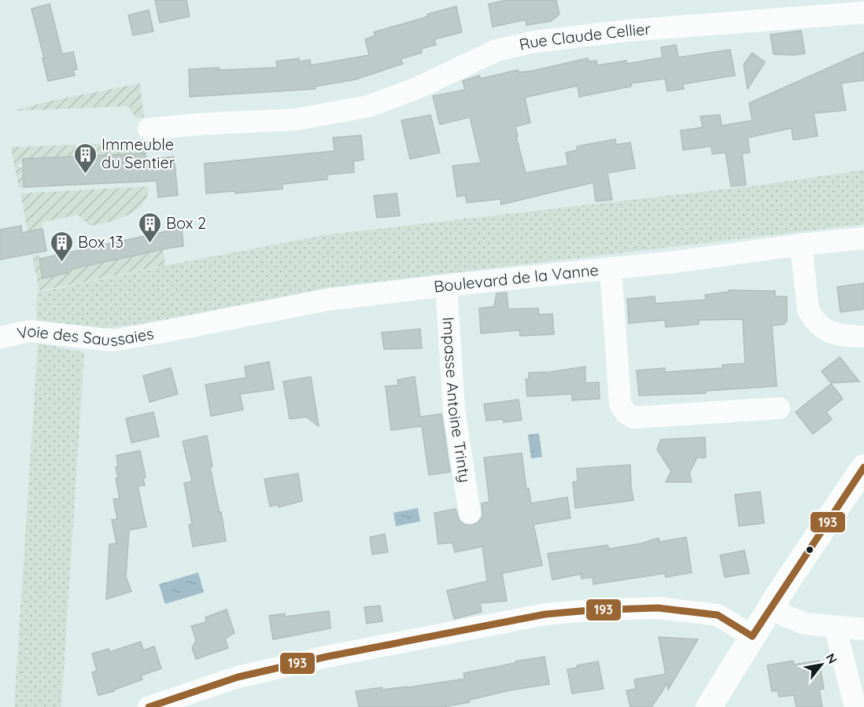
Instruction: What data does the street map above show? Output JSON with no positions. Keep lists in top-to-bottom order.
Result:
{
  "streets": {
    "street": [
      "Rue Claude Cellier",
      "Boulevard de la Vanne",
      "Voie des Saussaies",
      "Impasse Antoine Trinty"
    ]
  },
  "crossings": [
    ["Boulevard de la Vanne", "Voie des Saussaies"],
    ["Boulevard de la Vanne", "Impasse Antoine Trinty"]
  ],
  "places": {
    "building": ["Immeuble du Sentier", "Box 2", "Box 13"]
  },
  "lines": ["transit line 193"],
  "north": "top right"
}
